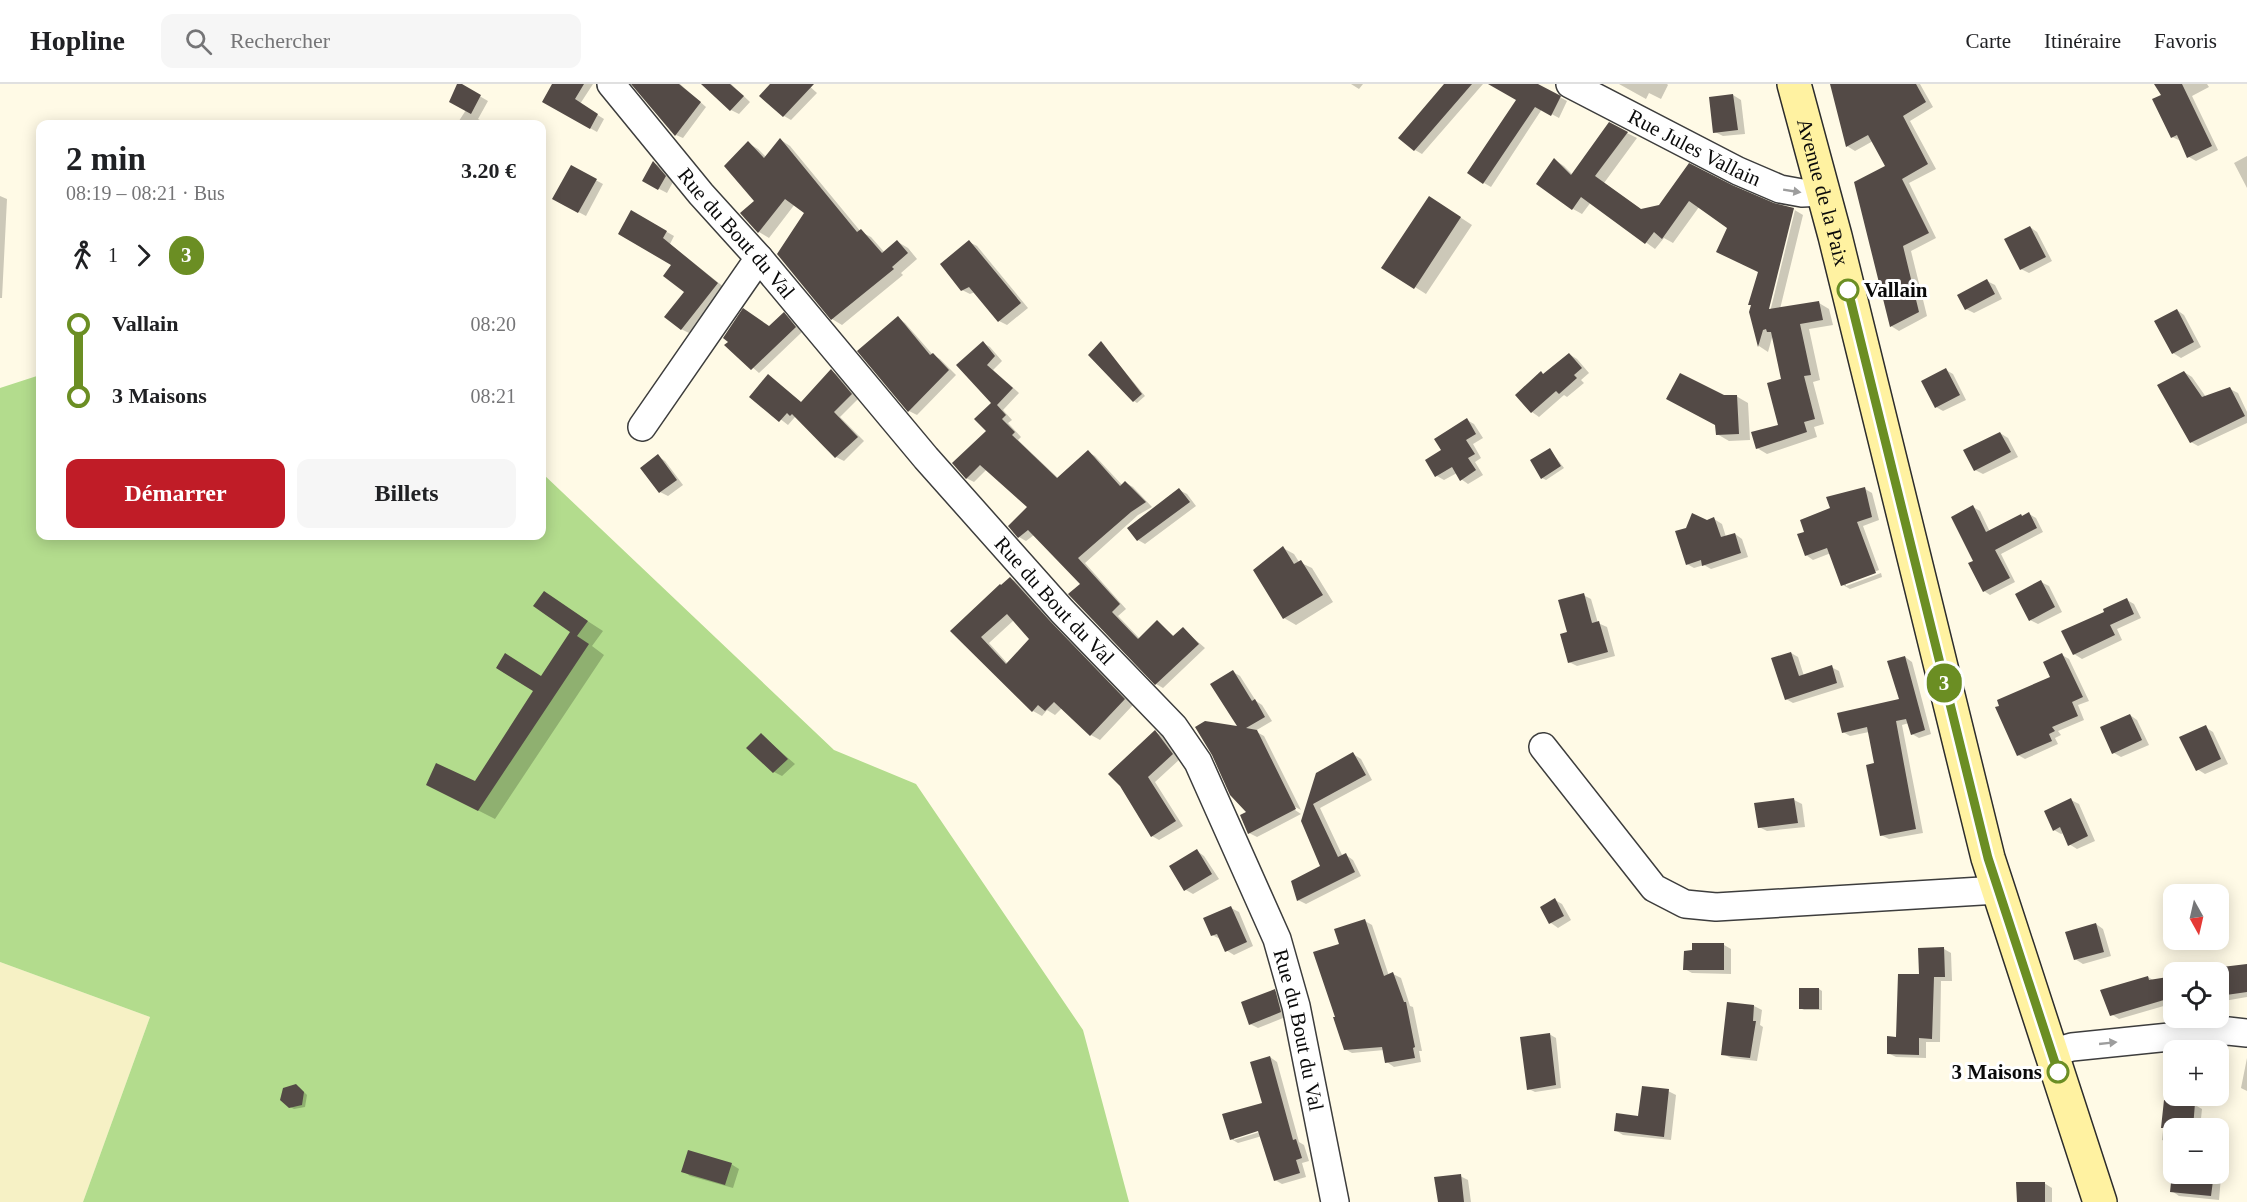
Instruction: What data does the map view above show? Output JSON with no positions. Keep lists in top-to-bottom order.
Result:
{
  "streets": {
    "main road": ["Avenue de la Paix"],
    "street": ["Rue Jules Vallain", "Rue du Bout du Val"]
  },
  "crossings": [
    ["Rue Jules Vallain", "Avenue de la Paix"]
  ],
  "one_way": ["Rue Jules Vallain"],
  "places": ["Vallain", "3 Maisons"],
  "lines": ["bus line 3"],
  "north": "bottom",
  "page": {
    "header": "Hopline",
    "search": "Rechercher",
    "nav": ["Carte", "Itinéraire", "Favoris"],
    "on_map": "3",
    "heading": ["2 min", "08:19 – 08:21 · Bus", "3.20 €"],
    "legs": ["1", "3"],
    "list": [
      {
        "name": "Vallain",
        "value": "08:20"
      },
      {
        "name": "3 Maisons",
        "value": "08:21"
      }
    ],
    "buttons": ["Démarrer", "Billets"],
    "map_buttons": ["+", "−"]
  }
}
